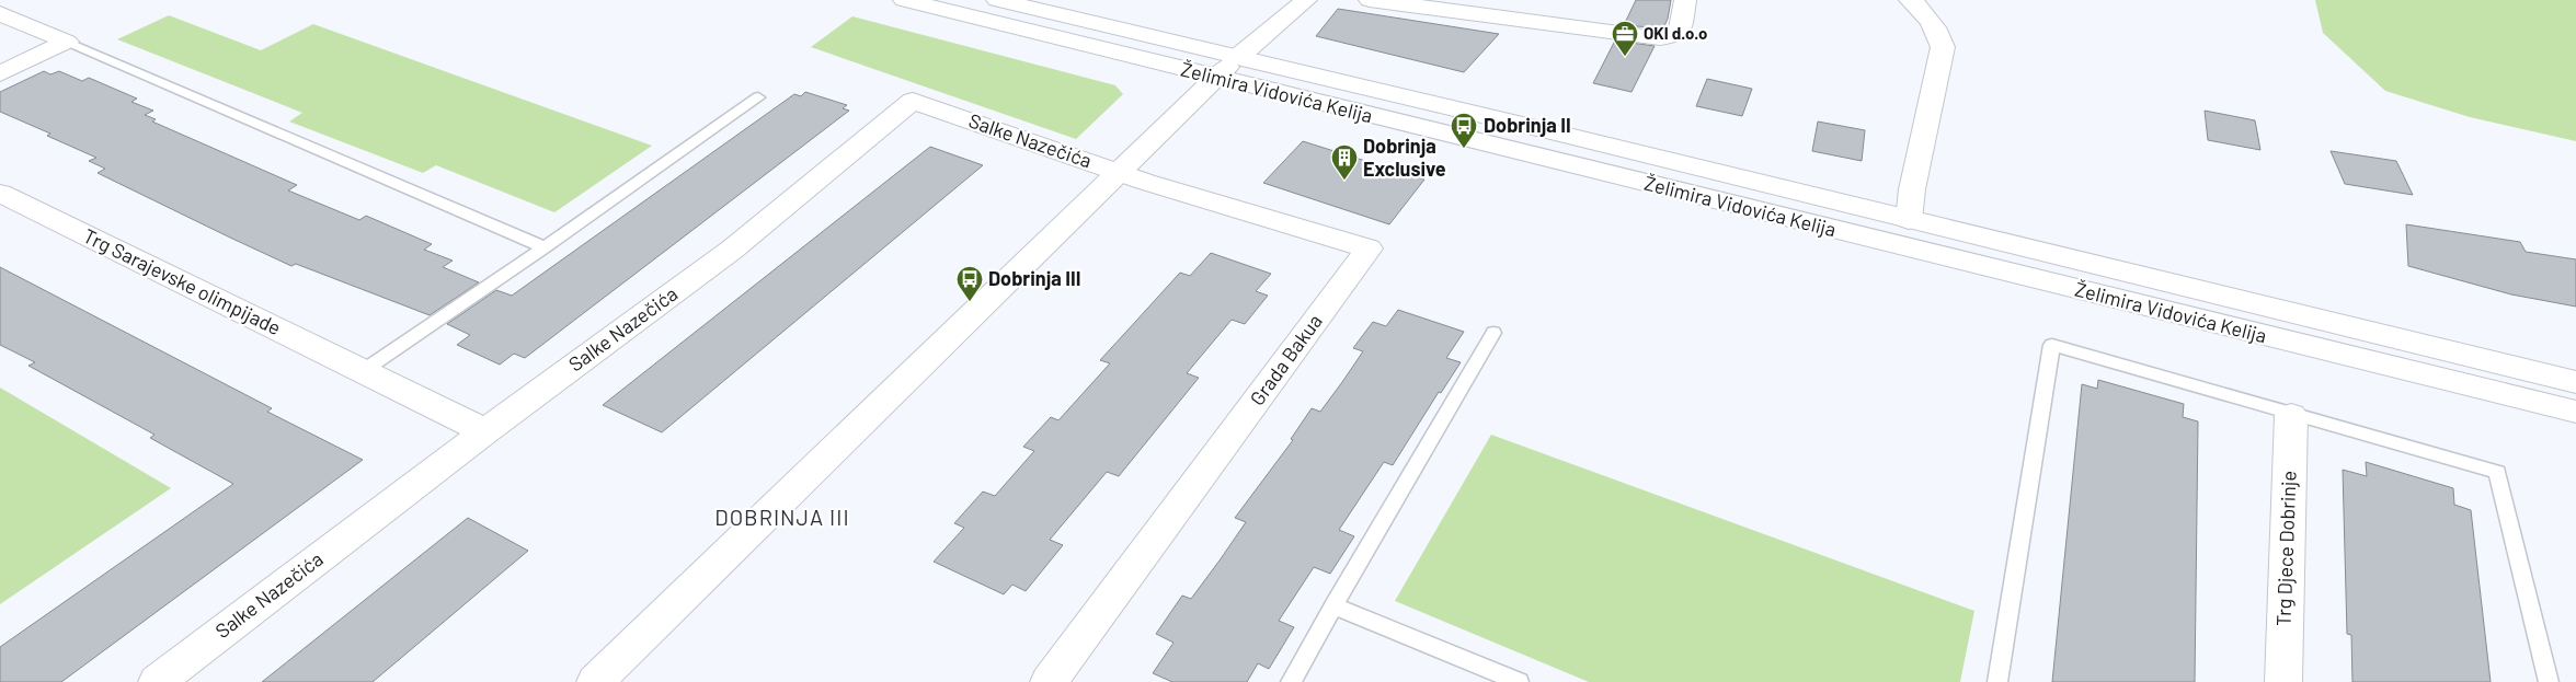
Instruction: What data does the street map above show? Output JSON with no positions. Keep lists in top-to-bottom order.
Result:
{
  "streets": {
    "street": [
      "Želimira Vidovića Kelija",
      "Salke Nazečića",
      "Trg Sarajevske olimpijade",
      "Grada Bakua",
      "Trg Djece Dobrinje"
    ]
  },
  "crossings": [
    ["Salke Nazečića", "Trg Sarajevske olimpijade"],
    ["Salke Nazečića", "Grada Bakua"]
  ],
  "districts": ["DOBRINJA III"],
  "places": {
    "office": ["OKI d.o.o"],
    "bus stop": ["Dobrinja II", "Dobrinja III"],
    "building": ["Dobrinja Exclusive"]
  }
}
